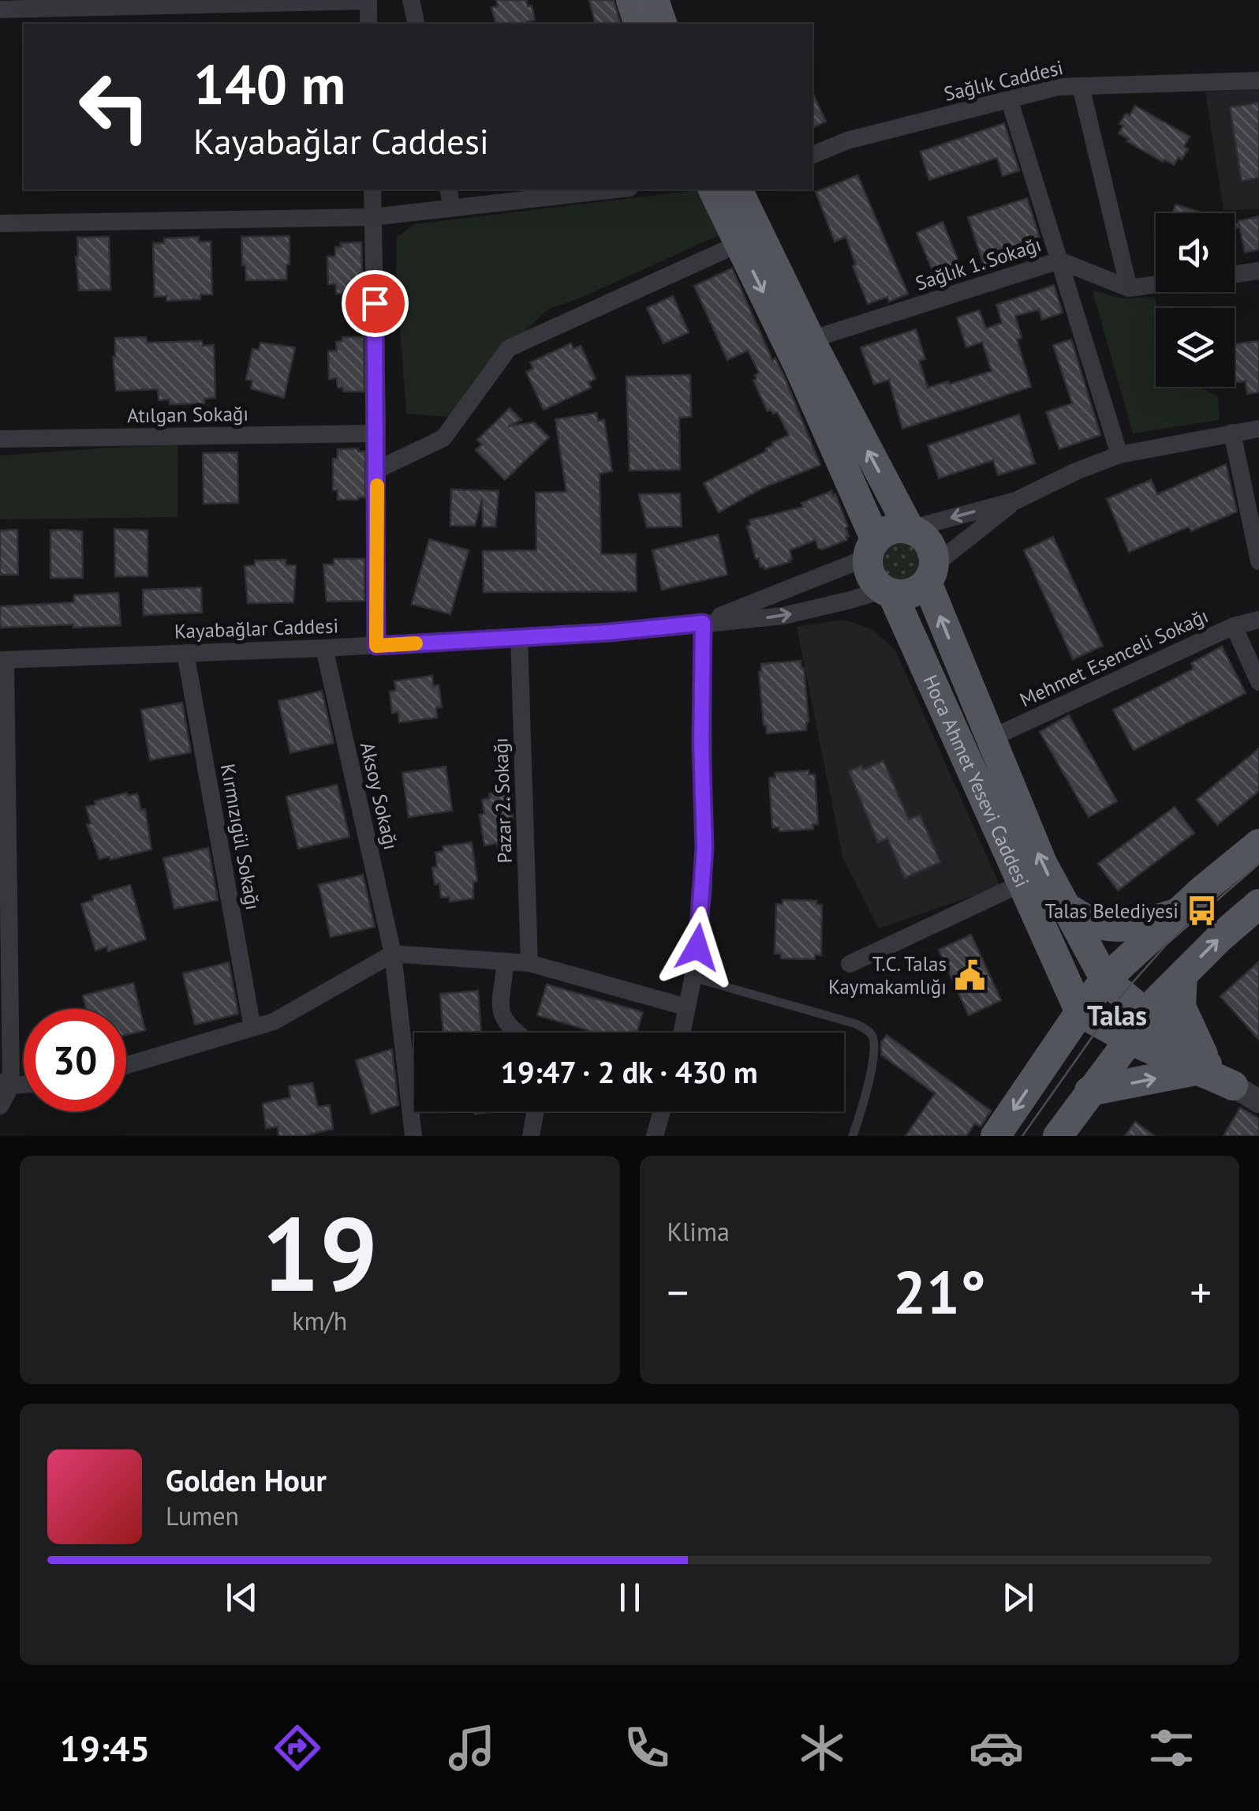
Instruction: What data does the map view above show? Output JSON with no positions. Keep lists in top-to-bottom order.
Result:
{
  "streets": {
    "main road": ["Hoca Ahmet Yesevi Caddesi"],
    "street": [
      "Sağlık Caddesi",
      "Sağlık 1. Sokağı",
      "Atılgan Sokağı",
      "Kayabağlar Caddesi",
      "Mehmet Esenceli Sokağı",
      "Aksoy Sokağı",
      "Pazar 2. Sokağı",
      "Kırmızıgül Sokağı"
    ]
  },
  "crossings": [
    ["Kayabağlar Caddesi", "Hoca Ahmet Yesevi Caddesi"],
    ["Kayabağlar Caddesi", "Aksoy Sokağı"],
    ["Kayabağlar Caddesi", "Pazar 2. Sokağı"],
    ["Kayabağlar Caddesi", "Kırmızıgül Sokağı"],
    ["Mehmet Esenceli Sokağı", "Hoca Ahmet Yesevi Caddesi"]
  ],
  "districts": ["Talas"],
  "places": {
    "bus stop": ["Talas Belediyesi"],
    "public building": ["T.C. Talas Kaymakamlığı"]
  },
  "page": {
    "turn": ["140 m", "Kayabağlar Caddesi"],
    "limit": "30",
    "trip": "19:47 · 2 dk · 430 m",
    "tile": [
      ["19", "km/h"],
      "Klima"
    ],
    "heat": ["−", "21°", "+"],
    "song": ["Golden Hour", "Lumen"],
    "tabs": "19:45"
  }
}
